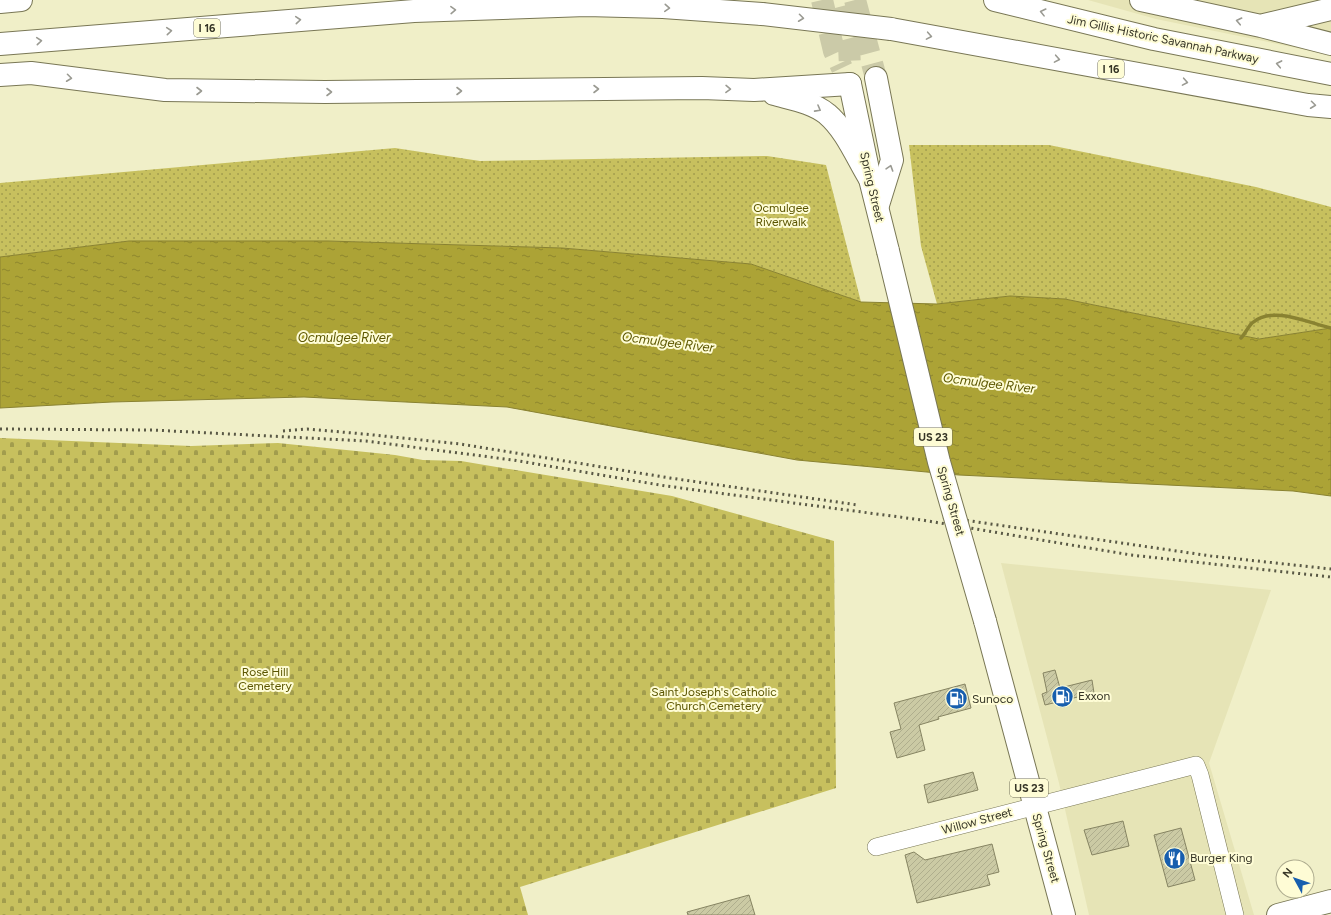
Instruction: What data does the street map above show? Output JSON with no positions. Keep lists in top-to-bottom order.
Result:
{
  "streets": {
    "main road": [
      "I 16",
      "Jim Gillis Historic Savannah Parkway",
      "Spring Street",
      "US 23"
    ],
    "street": ["Willow Street"]
  },
  "crossings": [
    ["Spring Street", "Willow Street"]
  ],
  "water": ["Ocmulgee River"],
  "parks": ["Ocmulgee Riverwalk", "Rose Hill Cemetery", "Saint Joseph's Catholic Church Cemetery"],
  "places": {
    "fuel station": ["Exxon", "Sunoco"],
    "restaurant": ["Burger King"]
  },
  "north": "top left"
}
